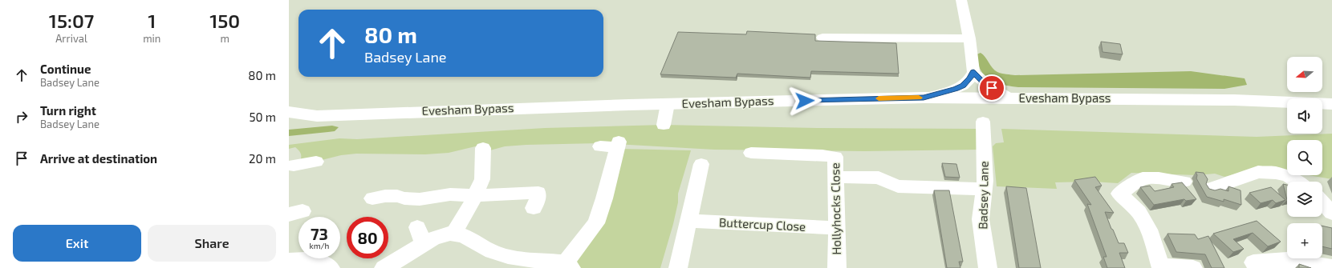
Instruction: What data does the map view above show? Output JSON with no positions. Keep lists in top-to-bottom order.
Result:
{
  "streets": {
    "highway": ["Evesham Bypass"],
    "street": ["Badsey Lane", "Hollyhocks Close", "Buttercup Close"]
  },
  "crossings": [
    ["Hollyhocks Close", "Buttercup Close"]
  ],
  "north": "left",
  "page": {
    "eta": [
      "15:07",
      "Arrival",
      "1",
      "min",
      "150",
      "m"
    ],
    "turn": ["80 m", "Badsey Lane"],
    "list": [
      {
        "name": "Continue",
        "note": "Badsey Lane",
        "value": "80 m"
      },
      {
        "name": "Turn right",
        "note": "Badsey Lane",
        "value": "50 m"
      },
      {
        "name": "Arrive at destination",
        "value": "20 m"
      }
    ],
    "map_buttons": "+",
    "speed": "73 km/h",
    "limit": "80",
    "buttons": ["Exit", "Share"]
  }
}
